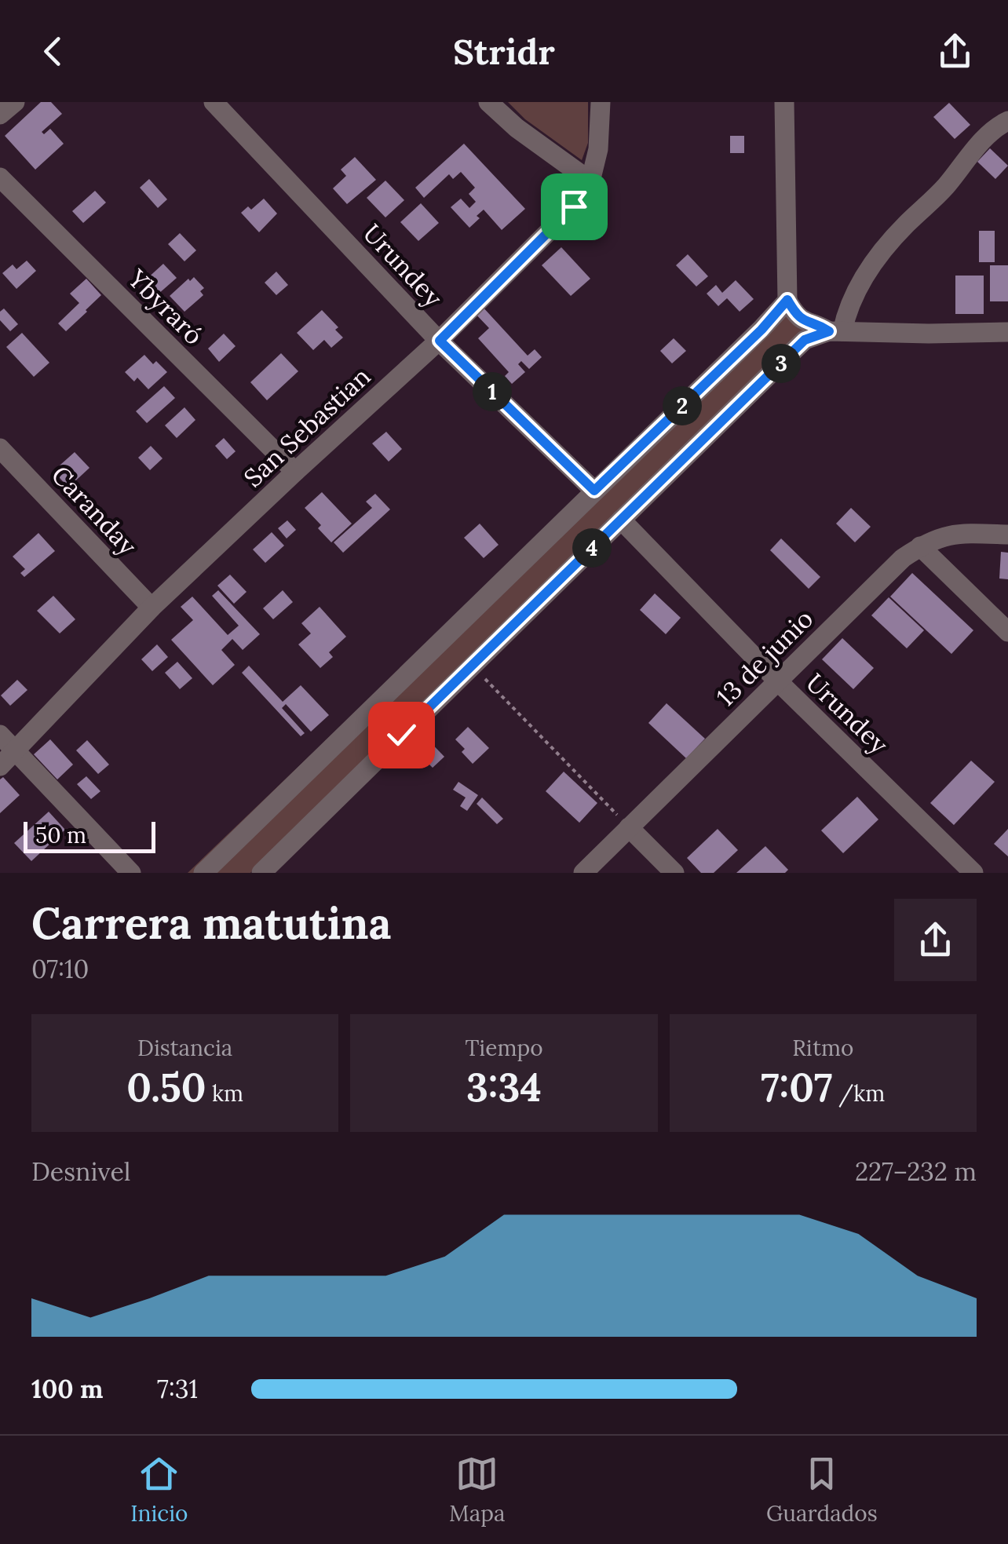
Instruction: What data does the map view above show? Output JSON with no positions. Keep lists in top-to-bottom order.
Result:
{
  "streets": {
    "street": [
      "Urundey",
      "Ybyraró",
      "San Sebastian",
      "Caranday",
      "13 de junio"
    ]
  },
  "crossings": [
    ["Urundey", "San Sebastian"],
    ["Urundey", "13 de junio"],
    ["Ybyraró", "San Sebastian"],
    ["San Sebastian", "Caranday"]
  ],
  "scale_bar": "50 m",
  "page": {
    "header": "Stridr",
    "pins": [
      "3",
      "1",
      "2",
      "4"
    ],
    "scale": "50 m",
    "heading": ["Carrera matutina", "07:10"],
    "stats": [
      ["Distancia", "0.50 km"],
      ["Tiempo", "3:34"],
      ["Ritmo", "7:07 /km"]
    ],
    "chart": ["Desnivel", "227–232 m"],
    "list": [
      {
        "name": "100 m",
        "note": "7:31"
      }
    ],
    "tabs": ["Inicio", "Mapa", "Guardados"]
  }
}
